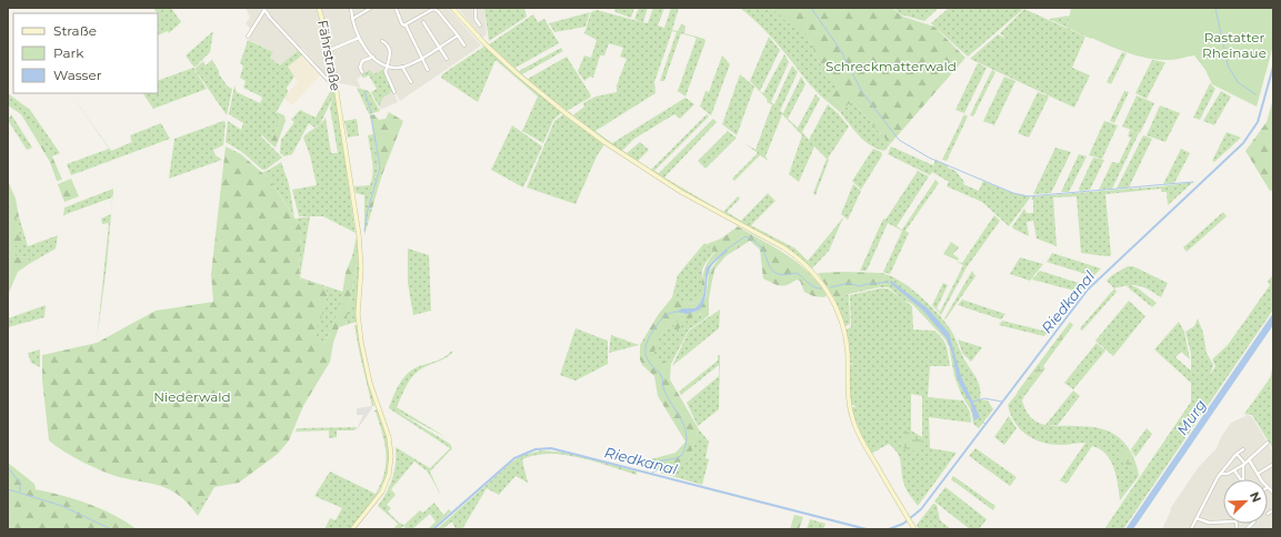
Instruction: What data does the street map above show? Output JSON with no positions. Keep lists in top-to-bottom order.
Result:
{
  "streets": {
    "main road": ["Fährstraße"]
  },
  "water": ["Riedkanal", "Murg"],
  "parks": ["Rastatter Rheinaue", "Schreckmatterwald", "Niederwald"],
  "legend": ["Straße", "Park", "Wasser"],
  "north": "top right"
}
